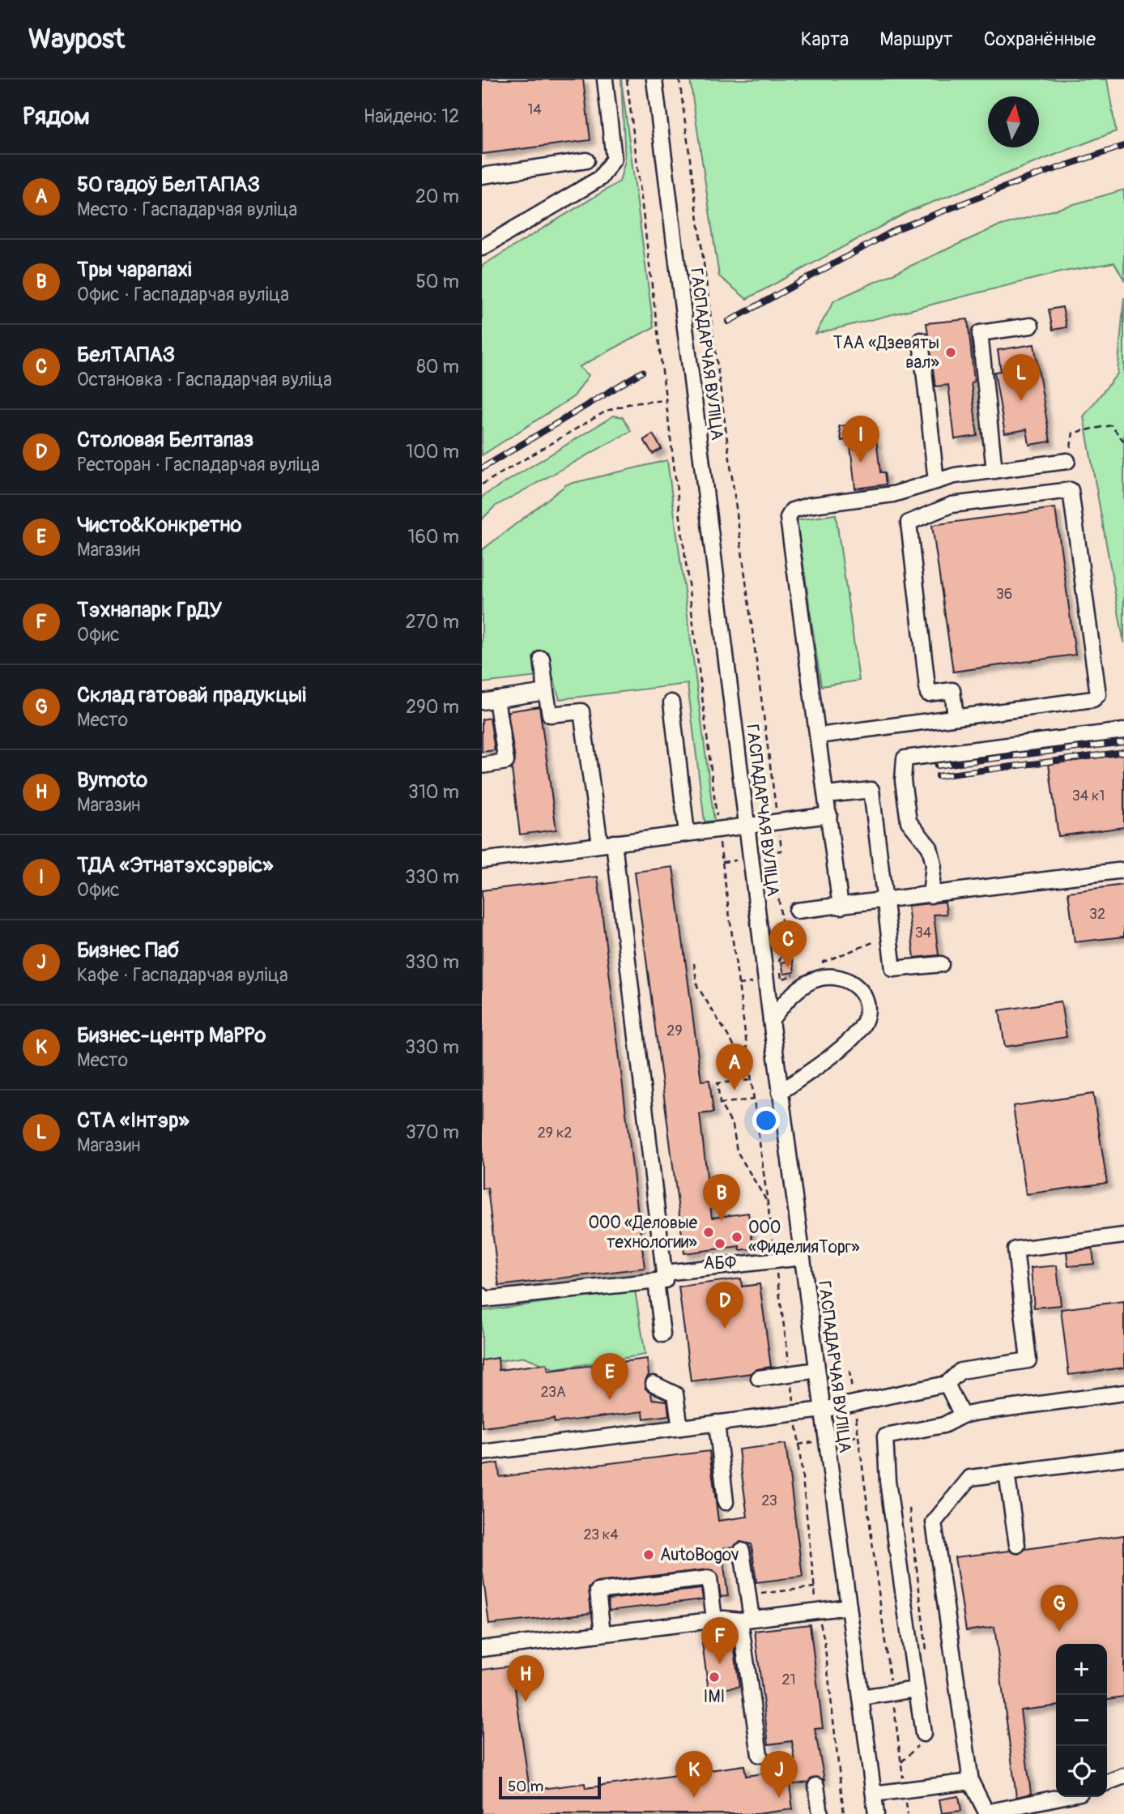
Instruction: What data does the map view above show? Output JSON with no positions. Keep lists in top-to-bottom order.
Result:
{
  "streets": {
    "street": ["ГАСПАДАРЧАЯ ВУЛІЦА"]
  },
  "places": [
    "ТАА «Дзевяты вал»",
    "ООО «Деловые технологии»",
    "ООО «ФиделияТорг»",
    "АБФ",
    "AutoBogov",
    "IMI"
  ],
  "house_numbers": [
    "14",
    "36",
    "34 к1",
    "32",
    "34",
    "29",
    "29 к2",
    "23А",
    "23",
    "23 к4",
    "21"
  ],
  "scale_bar": "50 m",
  "north": "top",
  "page": {
    "header": "Waypost",
    "nav": ["Карта", "Маршрут", "Сохранённые"],
    "heading": ["Рядом", "Найдено: 12"],
    "list": [
      {
        "mark": "A",
        "name": "50 гадоў БелТАПАЗ",
        "note": "Место · Гаспадарчая вуліца",
        "value": "20 m"
      },
      {
        "mark": "B",
        "name": "Тры чарапахі",
        "note": "Офис · Гаспадарчая вуліца",
        "value": "50 m"
      },
      {
        "mark": "C",
        "name": "БелТАПАЗ",
        "note": "Остановка · Гаспадарчая вуліца",
        "value": "80 m"
      },
      {
        "mark": "D",
        "name": "Столовая Белтапаз",
        "note": "Ресторан · Гаспадарчая вуліца",
        "value": "100 m"
      },
      {
        "mark": "E",
        "name": "Чисто&Конкретно",
        "note": "Магазин",
        "value": "160 m"
      },
      {
        "mark": "F",
        "name": "Тэхнапарк ГрДУ",
        "note": "Офис",
        "value": "270 m"
      },
      {
        "mark": "G",
        "name": "Склад гатовай прадукцыі",
        "note": "Место",
        "value": "290 m"
      },
      {
        "mark": "H",
        "name": "Bymoto",
        "note": "Магазин",
        "value": "310 m"
      },
      {
        "mark": "I",
        "name": "ТДА «Этнатэхсэрвіс»",
        "note": "Офис",
        "value": "330 m"
      },
      {
        "mark": "J",
        "name": "Бизнес Паб",
        "note": "Кафе · Гаспадарчая вуліца",
        "value": "330 m"
      },
      {
        "mark": "K",
        "name": "Бизнес-центр МаРРо",
        "note": "Место",
        "value": "330 m"
      },
      {
        "mark": "L",
        "name": "СТА «Інтэр»",
        "note": "Магазин",
        "value": "370 m"
      }
    ],
    "pins": [
      "L",
      "I",
      "C",
      "A",
      "B",
      "D",
      "E",
      "G",
      "F",
      "H",
      "J",
      "K"
    ],
    "map_buttons": ["+", "−"],
    "scale": "50 m"
  }
}
